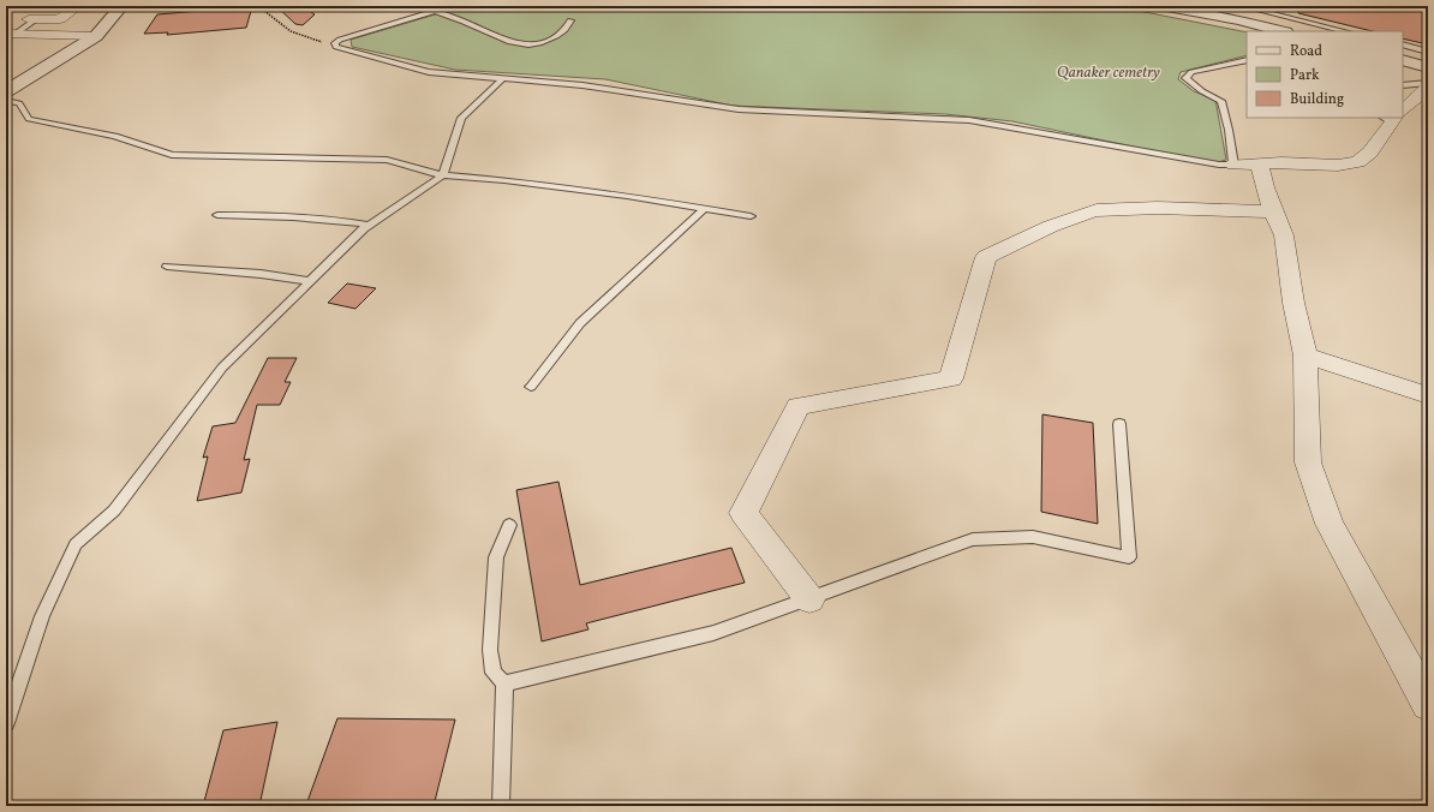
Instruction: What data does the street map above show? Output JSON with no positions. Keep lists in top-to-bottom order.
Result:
{
  "parks": ["Qanaker cemetry"],
  "legend": ["Road", "Park", "Building"]
}
